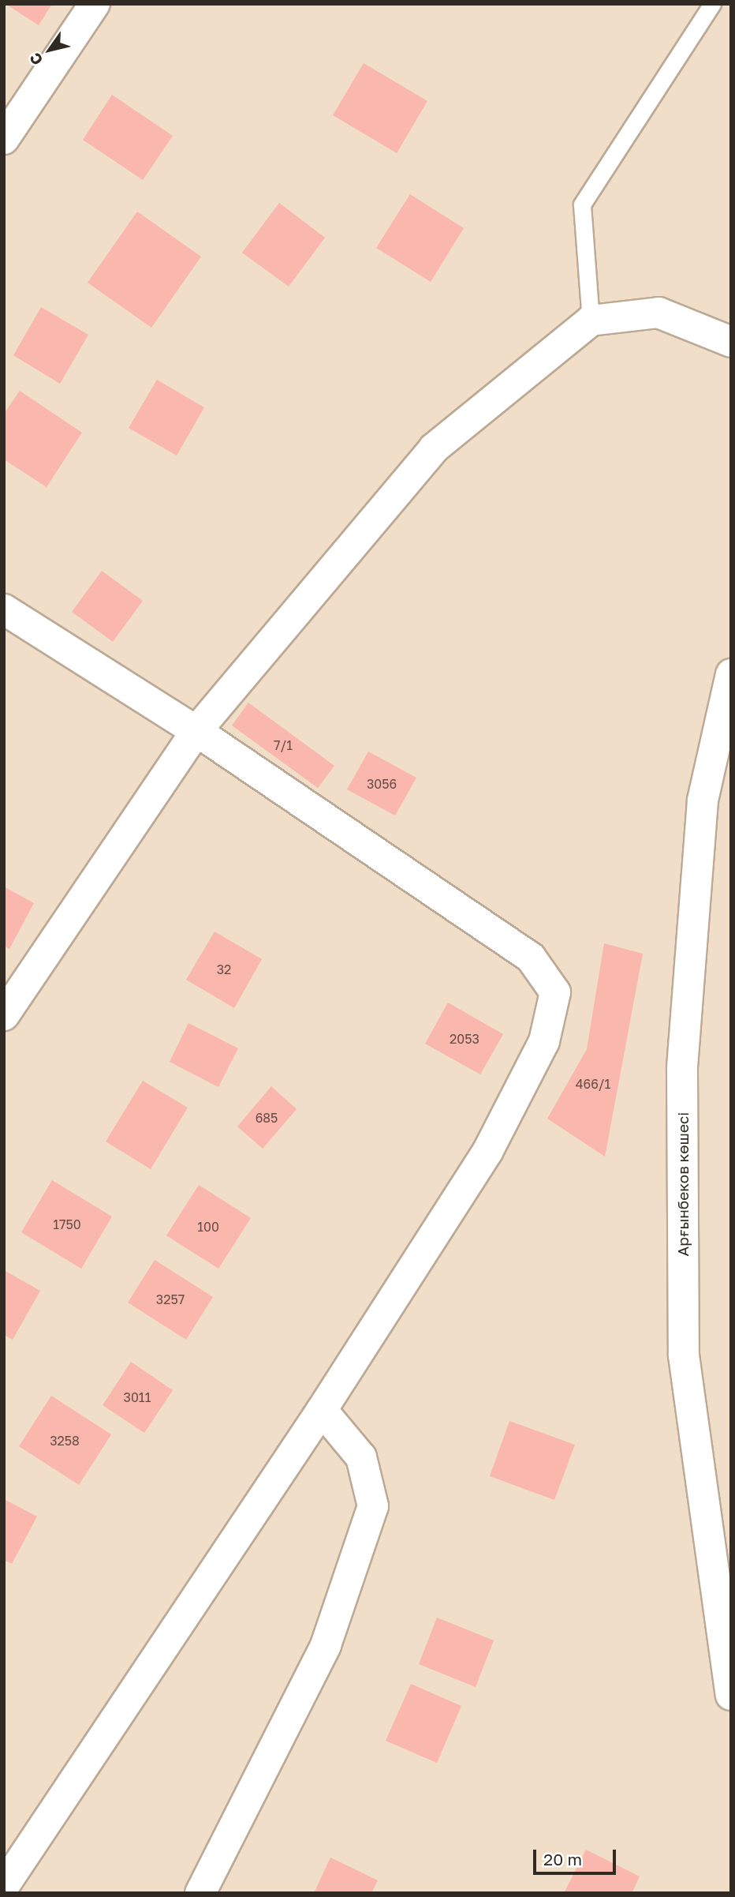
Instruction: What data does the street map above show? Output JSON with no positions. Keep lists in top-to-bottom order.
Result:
{
  "streets": {
    "street": ["Арғынбеков көшесі"]
  },
  "house_numbers": [
    "7/1",
    "3056",
    "32",
    "2053",
    "466/1",
    "685",
    "1750",
    "100",
    "3257",
    "3011",
    "3258"
  ],
  "scale_bar": "20 m",
  "north": "bottom left"
}
